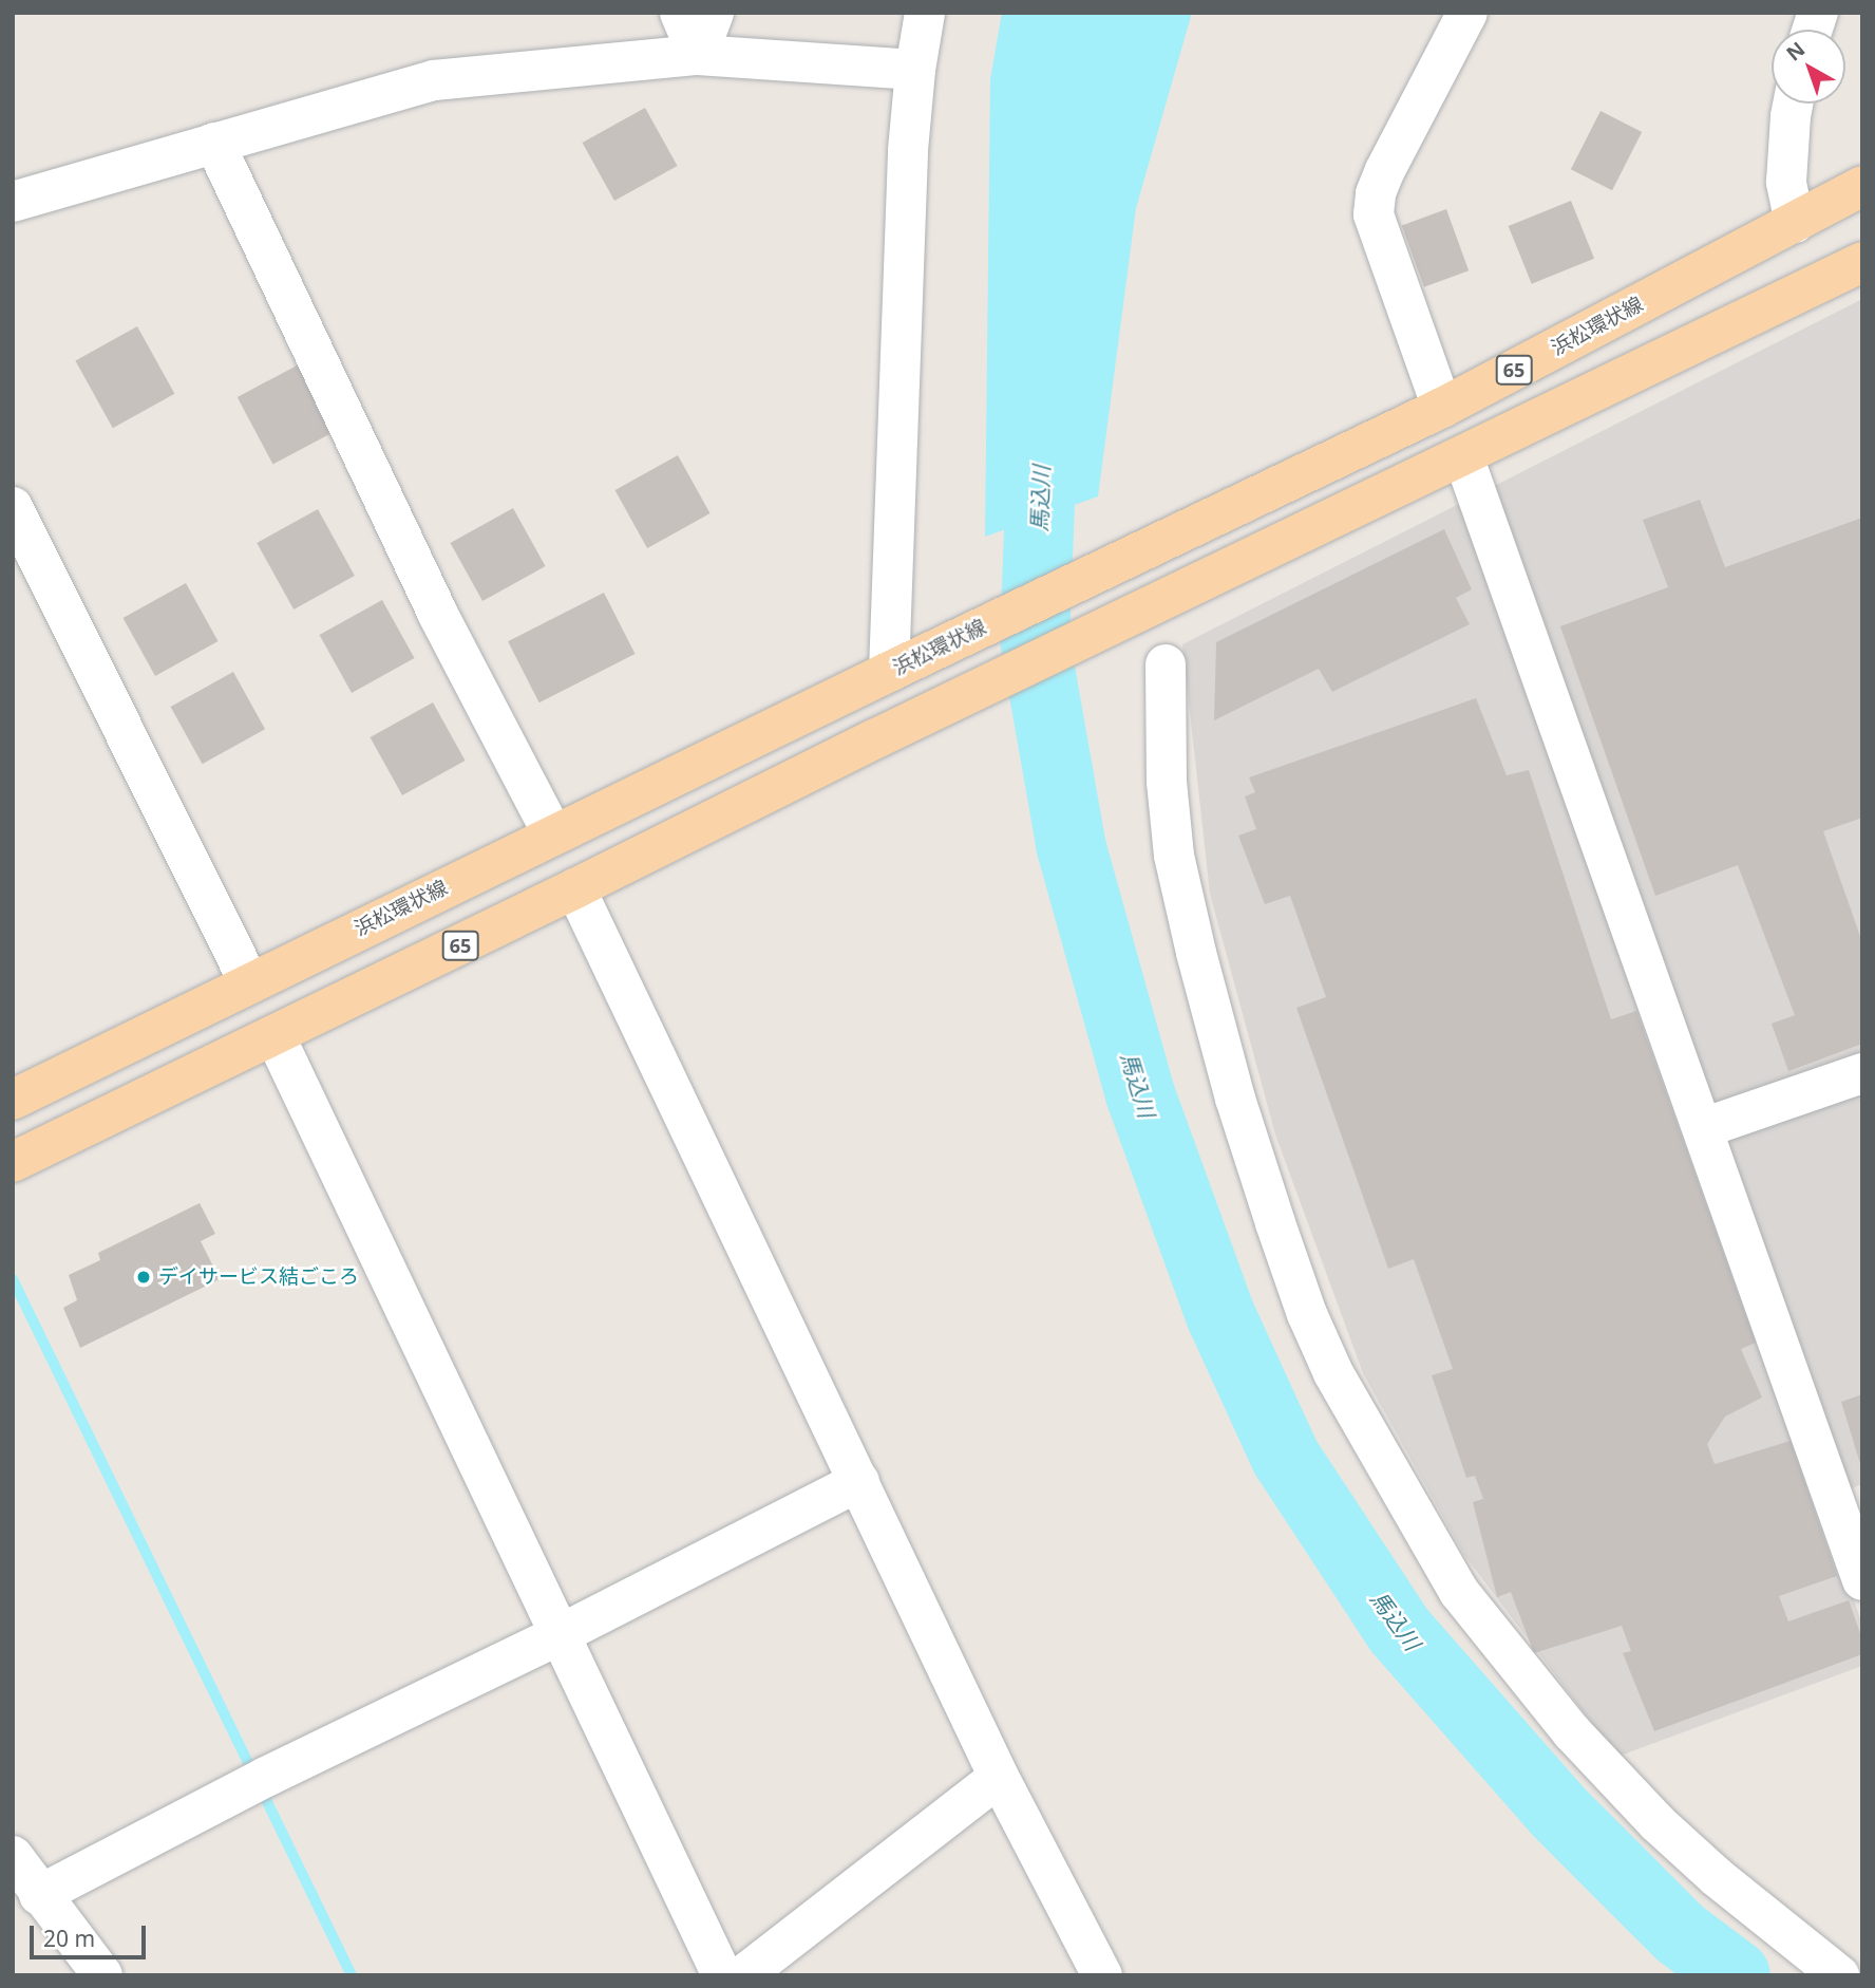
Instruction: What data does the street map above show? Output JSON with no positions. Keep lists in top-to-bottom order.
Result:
{
  "streets": {
    "main road": ["浜松環状線", "65"]
  },
  "water": ["馬込川"],
  "places": ["デイサービス結ごころ"],
  "scale_bar": "20 m",
  "north": "top left"
}
